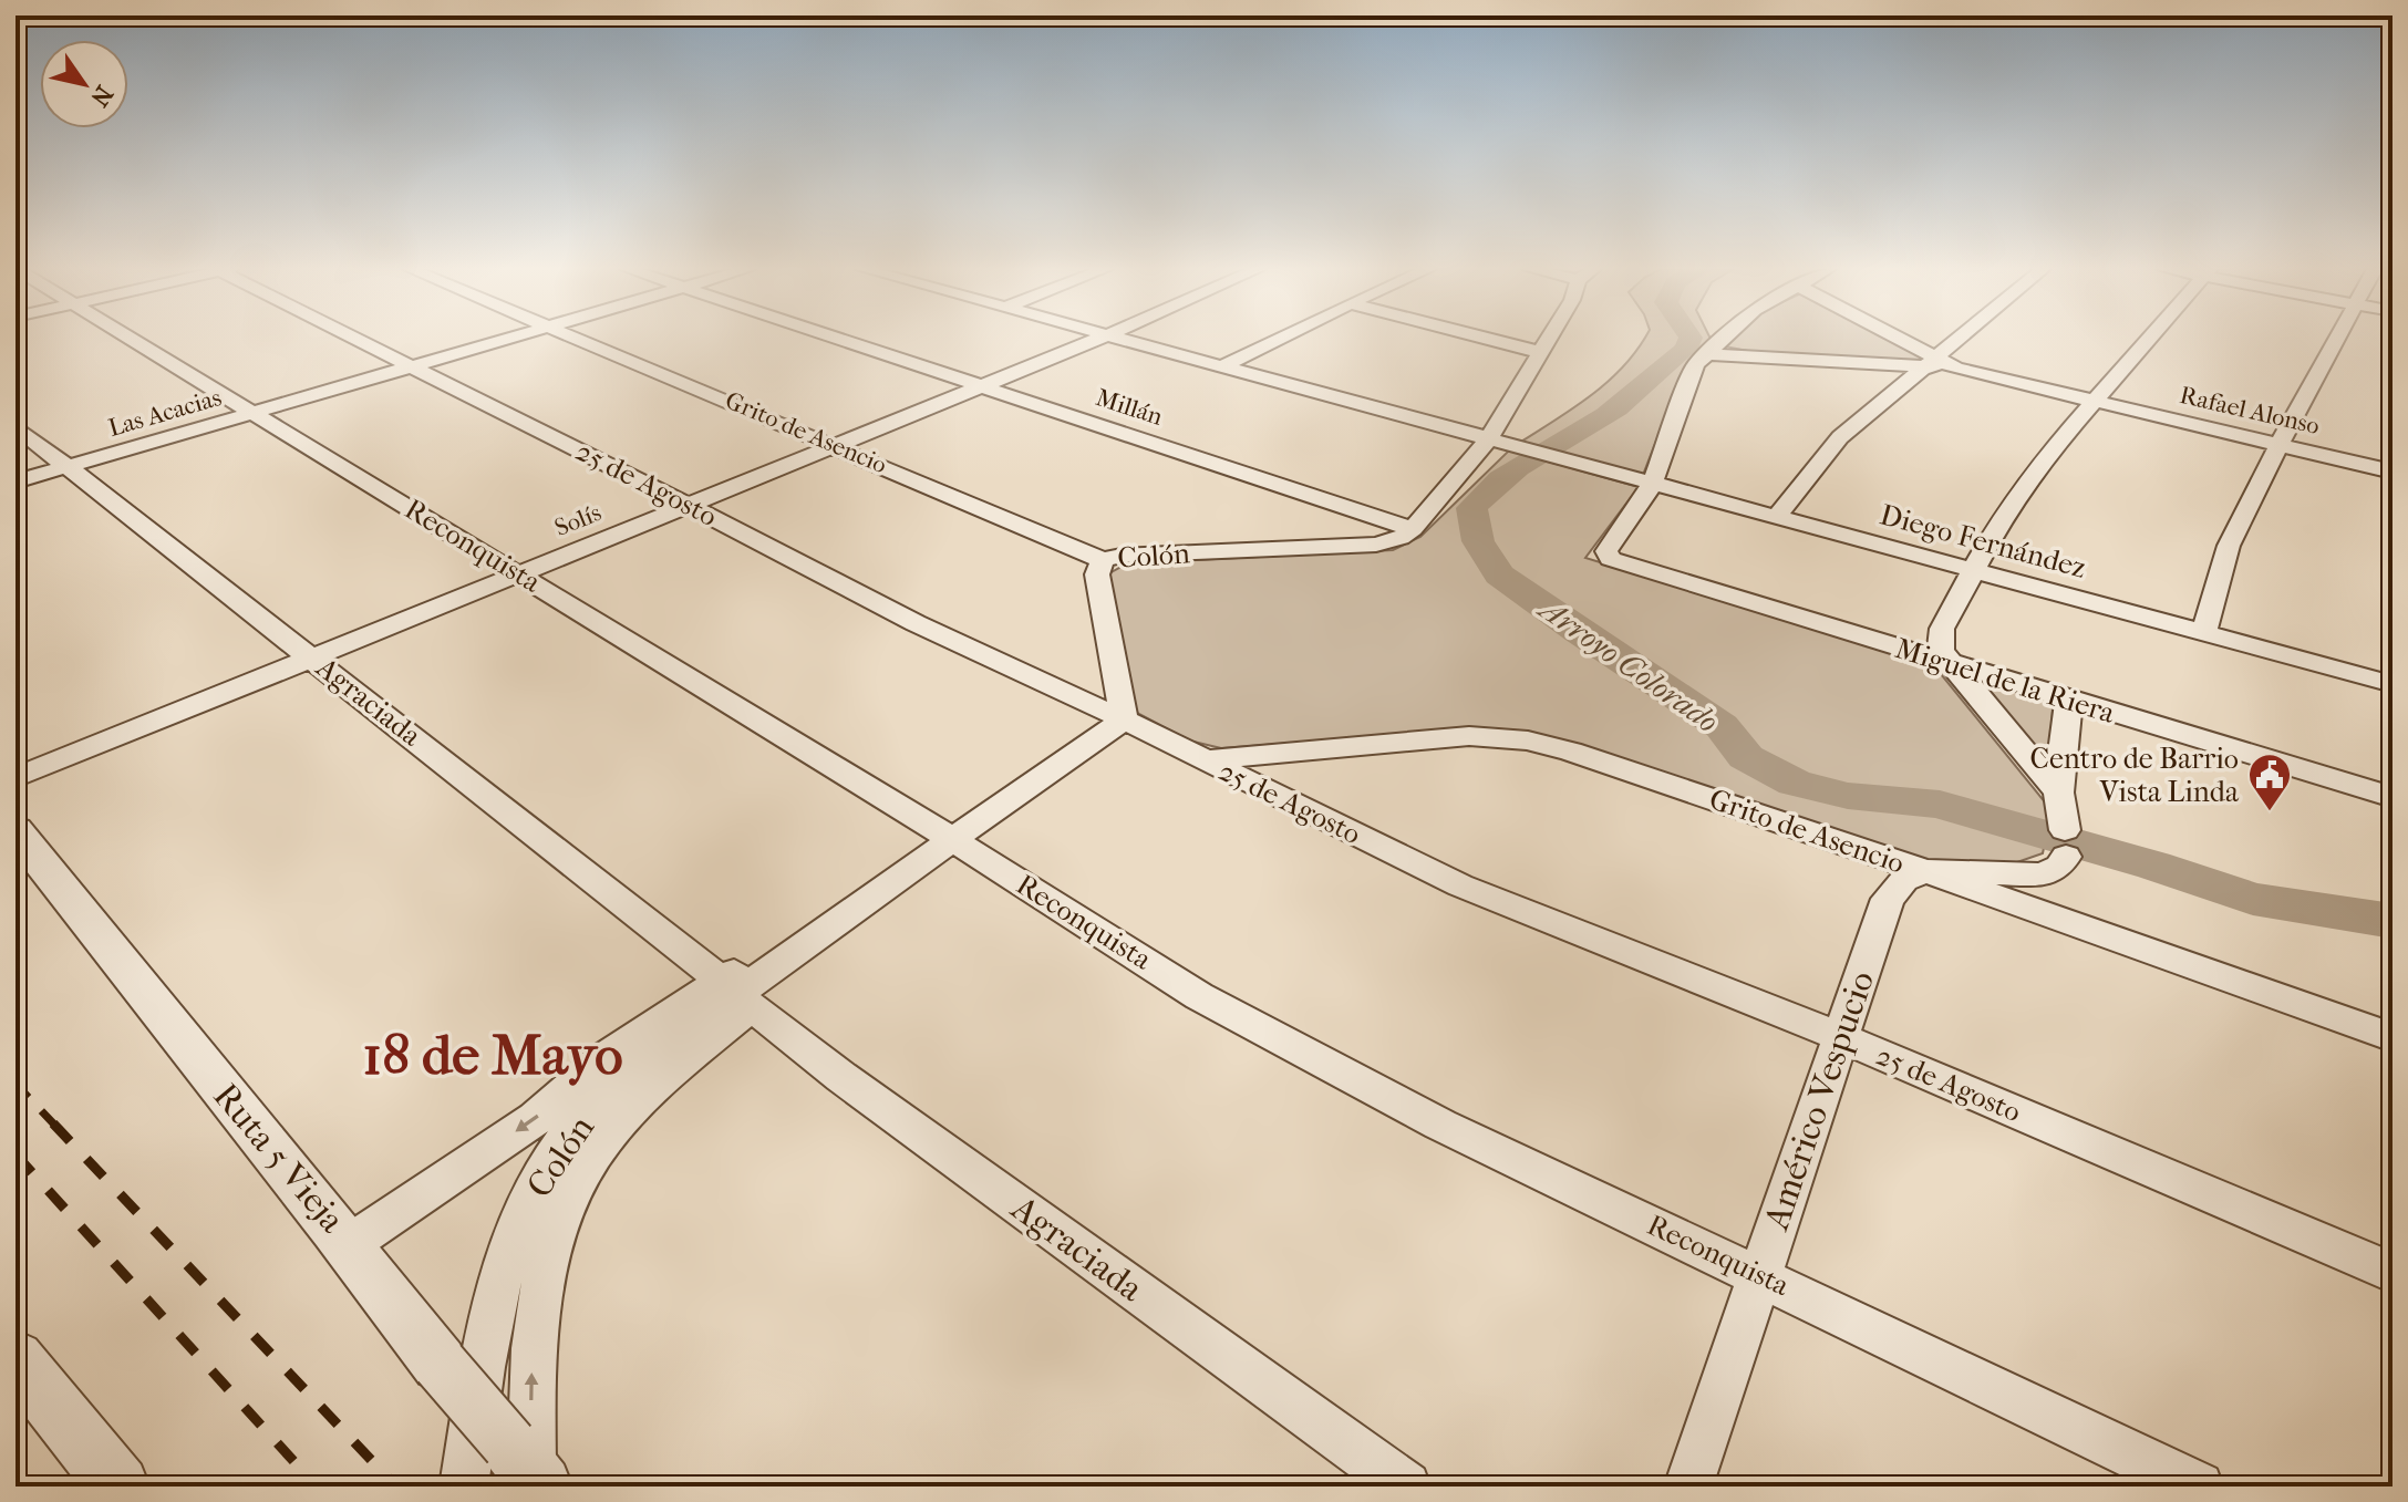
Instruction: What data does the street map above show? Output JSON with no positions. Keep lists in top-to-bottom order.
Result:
{
  "streets": {
    "street": [
      "Millán",
      "Rafael Alonso",
      "Las Acacias",
      "Grito de Asencio",
      "25 de Agosto",
      "Solís",
      "Diego Fernández",
      "Reconquista",
      "Colón",
      "Miguel de la Riera",
      "Agraciada",
      "Américo Vespucio",
      "Ruta 5 Vieja"
    ]
  },
  "crossings": [
    ["Millán", "Solís"],
    ["Millán", "Colón"],
    ["Las Acacias", "25 de Agosto"],
    ["Las Acacias", "Reconquista"],
    ["Las Acacias", "Agraciada"],
    ["Grito de Asencio", "25 de Agosto"],
    ["Grito de Asencio", "Solís"],
    ["Grito de Asencio", "Colón"],
    ["Grito de Asencio", "Américo Vespucio"],
    ["25 de Agosto", "Solís"],
    ["25 de Agosto", "Colón"],
    ["25 de Agosto", "Américo Vespucio"],
    ["Solís", "Reconquista"],
    ["Solís", "Agraciada"],
    ["Diego Fernández", "Colón"],
    ["Diego Fernández", "Miguel de la Riera"],
    ["Reconquista", "Colón"],
    ["Reconquista", "Américo Vespucio"],
    ["Colón", "Agraciada"],
    ["Colón", "Ruta 5 Vieja"]
  ],
  "districts": ["18 de Mayo"],
  "water": ["Arroyo Colorado"],
  "places": {
    "public building": ["Centro de Barrio Vista Linda"]
  },
  "north": "bottom right"
}
